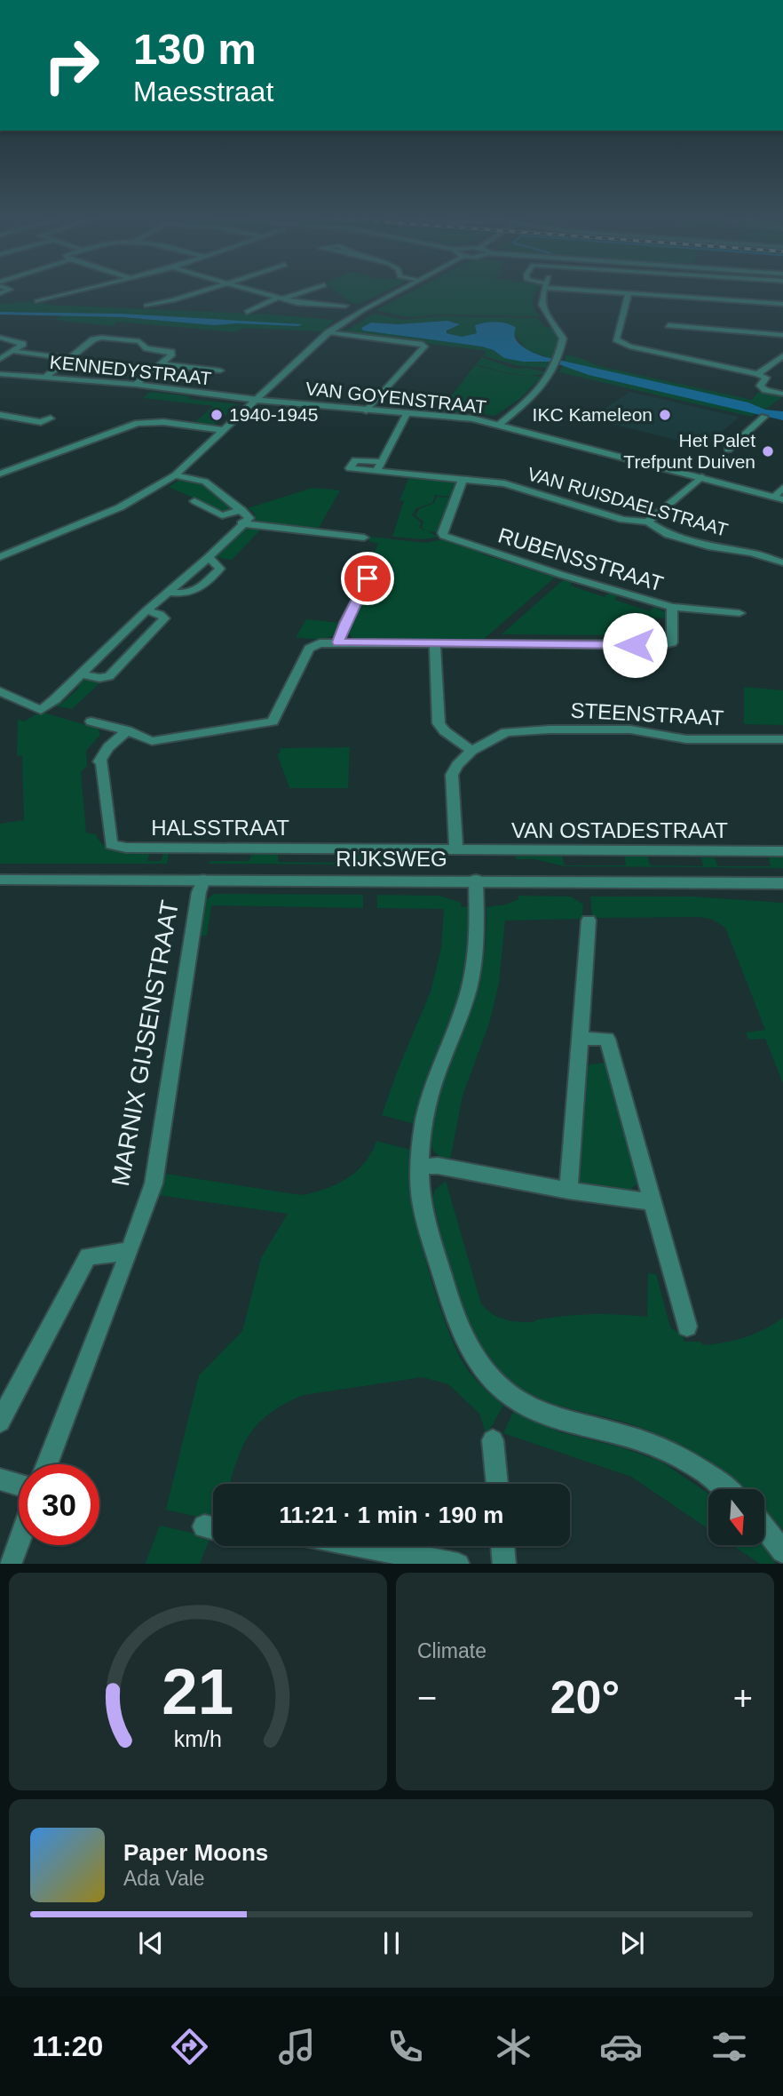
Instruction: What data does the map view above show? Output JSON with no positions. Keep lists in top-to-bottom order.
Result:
{
  "streets": {
    "street": [
      "KENNEDYSTRAAT",
      "VAN GOYENSTRAAT",
      "VAN RUISDAELSTRAAT",
      "RUBENSSTRAAT",
      "STEENSTRAAT",
      "HALSSTRAAT",
      "VAN OSTADESTRAAT",
      "RIJKSWEG",
      "MARNIX GIJSENSTRAAT"
    ]
  },
  "crossings": [
    ["KENNEDYSTRAAT", "VAN GOYENSTRAAT"],
    ["VAN RUISDAELSTRAAT", "RUBENSSTRAAT"],
    ["RUBENSSTRAAT", "HALSSTRAAT"],
    ["STEENSTRAAT", "HALSSTRAAT"],
    ["STEENSTRAAT", "VAN OSTADESTRAAT"],
    ["HALSSTRAAT", "VAN OSTADESTRAAT"],
    ["RIJKSWEG", "MARNIX GIJSENSTRAAT"]
  ],
  "places": ["1940-1945", "IKC Kameleon", "Het Palet Trefpunt Duiven"],
  "north": "bottom",
  "page": {
    "turn": ["130 m", "Maesstraat"],
    "limit": "30",
    "trip": "11:21 · 1 min · 190 m",
    "tile": "Climate",
    "heat": ["−", "20°", "+"],
    "song": ["Paper Moons", "Ada Vale"],
    "tabs": "11:20",
    "gauge": ["21", "km/h"]
  }
}
